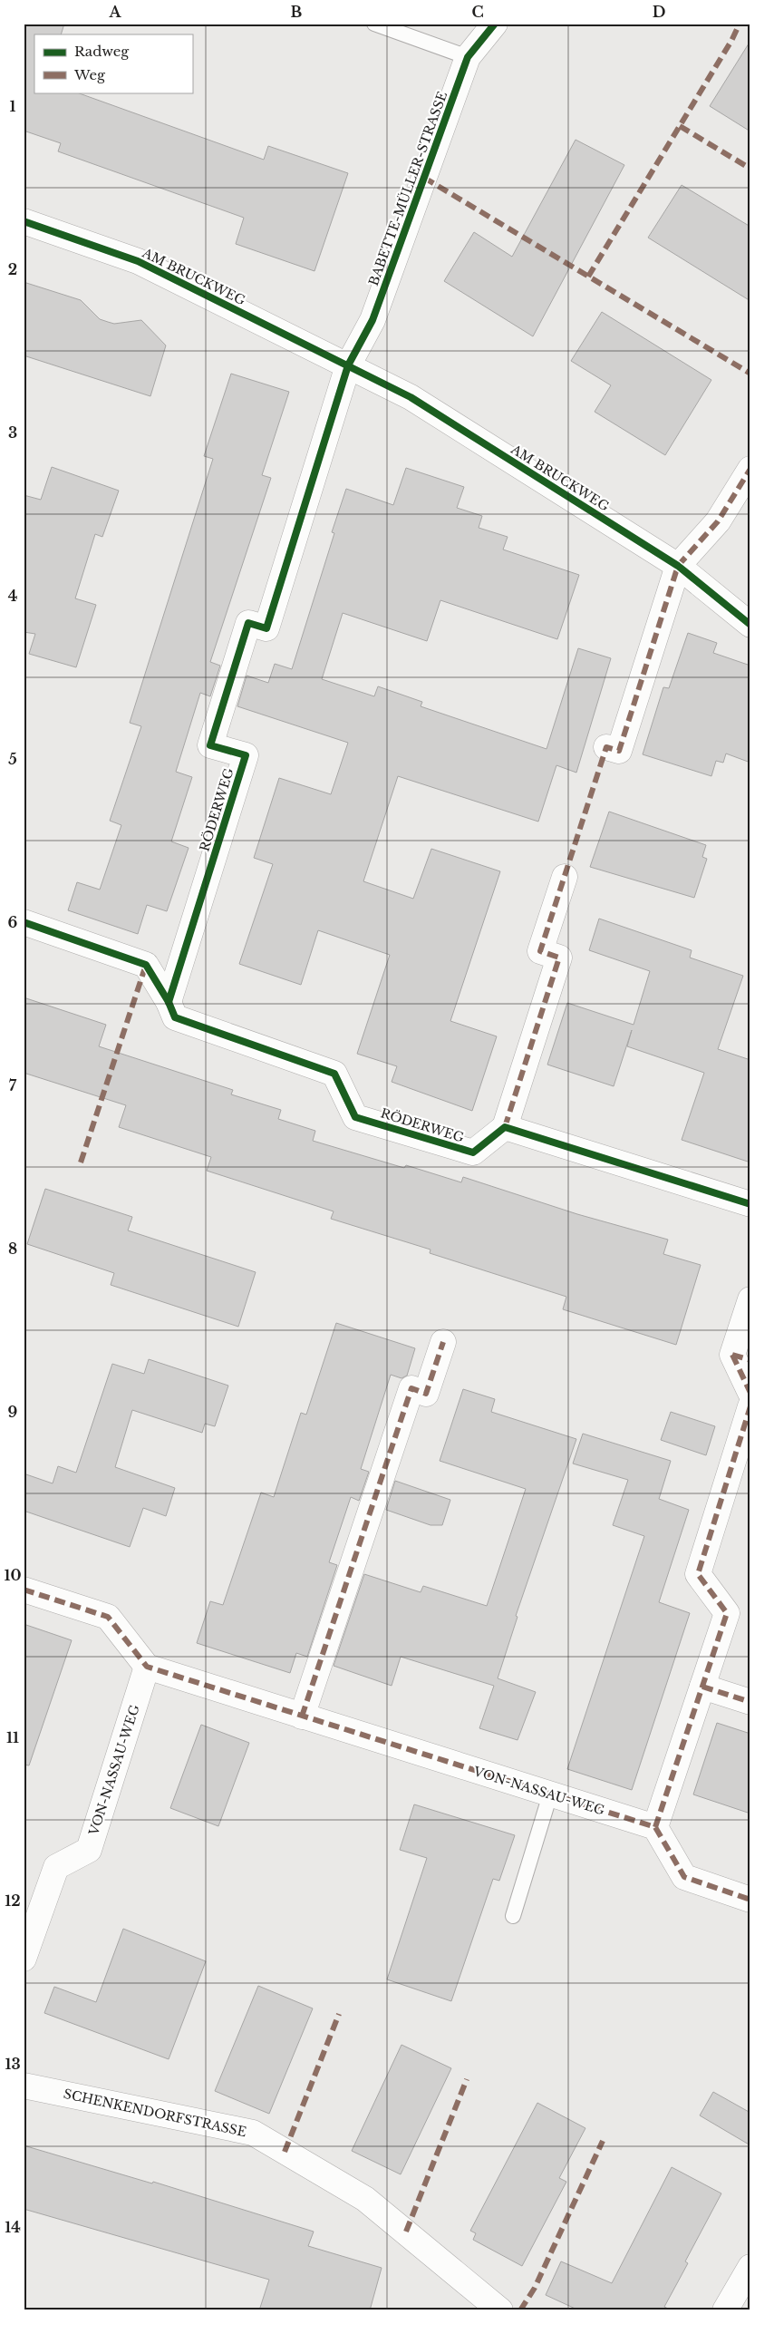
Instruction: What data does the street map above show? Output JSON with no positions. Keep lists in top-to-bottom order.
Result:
{
  "streets": {
    "street": [
      "BABETTE-MÜLLER-STRASSE",
      "AM BRUCKWEG",
      "RÖDERWEG",
      "VON-NASSAU-WEG",
      "SCHENKENDORFSTRASSE"
    ]
  },
  "crossings": [
    ["BABETTE-MÜLLER-STRASSE", "AM BRUCKWEG"],
    ["BABETTE-MÜLLER-STRASSE", "RÖDERWEG"],
    ["AM BRUCKWEG", "RÖDERWEG"]
  ],
  "legend": ["Radweg", "Weg"],
  "grid": {
    "columns": [
      "A",
      "B",
      "C",
      "D"
    ],
    "rows": [
      "1",
      "2",
      "3",
      "4",
      "5",
      "6",
      "7",
      "8",
      "9",
      "10",
      "11",
      "12",
      "13",
      "14"
    ]
  }
}
